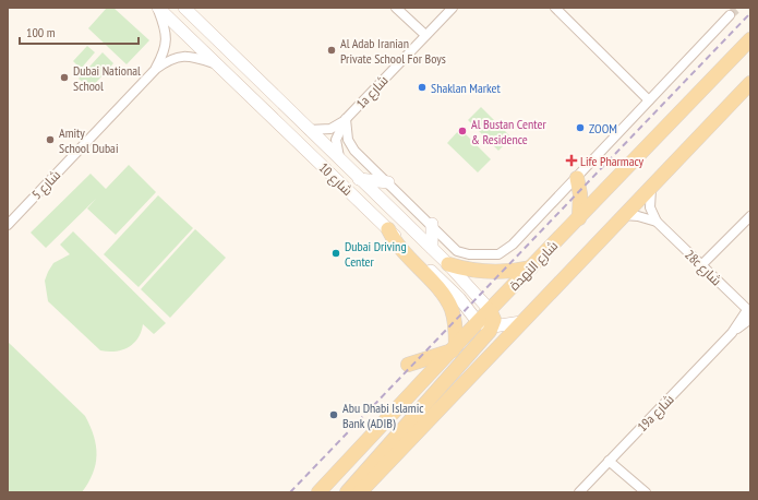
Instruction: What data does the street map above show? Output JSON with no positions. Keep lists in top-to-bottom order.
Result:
{
  "streets": {
    "main road": ["شارع النهدة"],
    "street": [
      "1a شارع",
      "شارع 10",
      "شارع 5",
      "28c شارع",
      "19a شارع"
    ]
  },
  "crossings": [
    ["1a شارع", "شارع 10"],
    ["شارع 10", "شارع 5"],
    ["شارع 10", "شارع النهدة"],
    ["28c شارع", "19a شارع"]
  ],
  "places": {
    "other": [
      "Al Adab Iranian Private School For Boys",
      "Dubai National School",
      "Shaklan Market",
      "ZOOM",
      "Al Bustan Center & Residence",
      "Amity School Dubai",
      "Dubai Driving Center",
      "Abu Dhabi Islamic Bank (ADIB)"
    ],
    "health": ["Life Pharmacy"]
  },
  "scale_bar": "100 m"
}
